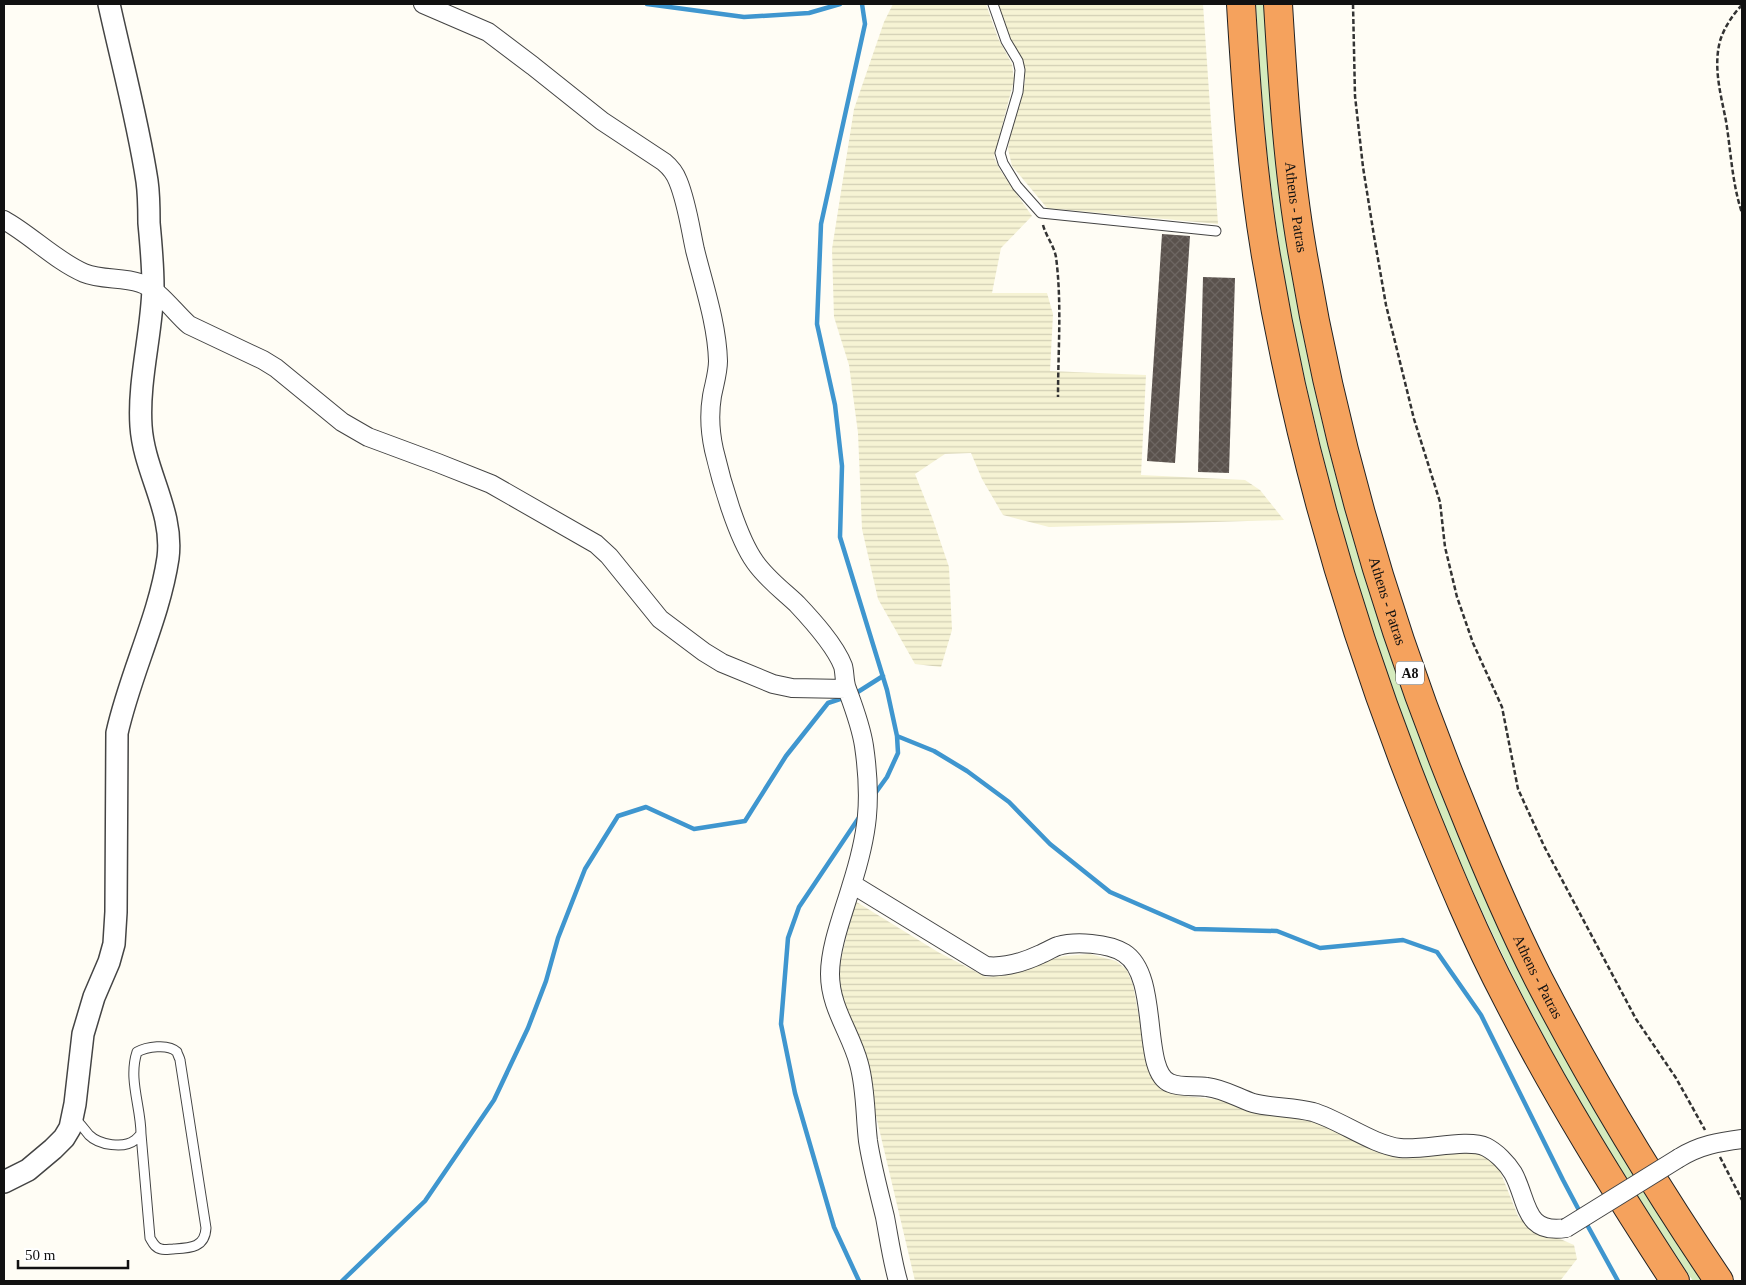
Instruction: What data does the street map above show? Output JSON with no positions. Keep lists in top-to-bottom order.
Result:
{
  "streets": {
    "highway": ["Athens - Patras", "Α8"]
  },
  "scale_bar": "50 m"
}
